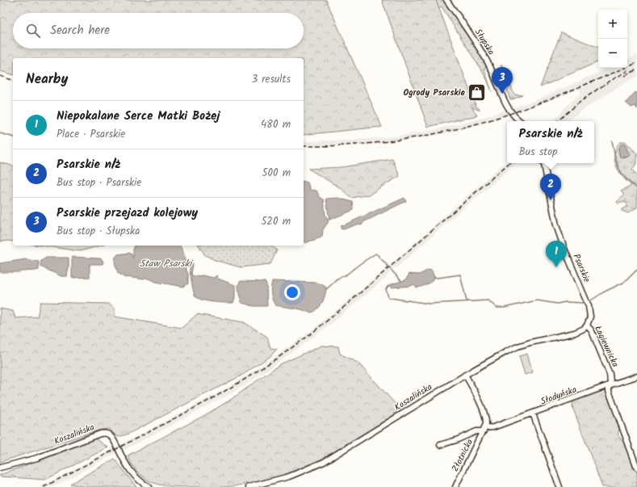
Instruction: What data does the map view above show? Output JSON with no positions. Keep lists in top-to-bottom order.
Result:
{
  "streets": {
    "street": [
      "Słupska",
      "Psarskie",
      "Łagiewnicka",
      "Słodyńska",
      "Koszalińska",
      "Złotnicka"
    ]
  },
  "crossings": [
    ["Psarskie", "Łagiewnicka"],
    ["Psarskie", "Koszalińska"],
    ["Łagiewnicka", "Słodyńska"],
    ["Łagiewnicka", "Koszalińska"],
    ["Słodyńska", "Złotnicka"]
  ],
  "water": ["Staw Psarski"],
  "places": {
    "shop": ["Ogrody Psarskie"]
  },
  "page": {
    "map_buttons": ["+", "−"],
    "search": "Search here",
    "heading": ["Nearby", "3 results"],
    "pins": ["3", "2", "1"],
    "list": [
      {
        "mark": "1",
        "name": "Niepokalane Serce Matki Bożej",
        "note": "Place · Psarskie",
        "value": "480 m"
      },
      {
        "mark": "2",
        "name": "Psarskie n/ż",
        "note": "Bus stop · Psarskie",
        "value": "500 m"
      },
      {
        "mark": "3",
        "name": "Psarskie przejazd kolejowy",
        "note": "Bus stop · Słupska",
        "value": "520 m"
      }
    ],
    "popup": ["Psarskie n/ż", "Bus stop"]
  }
}
